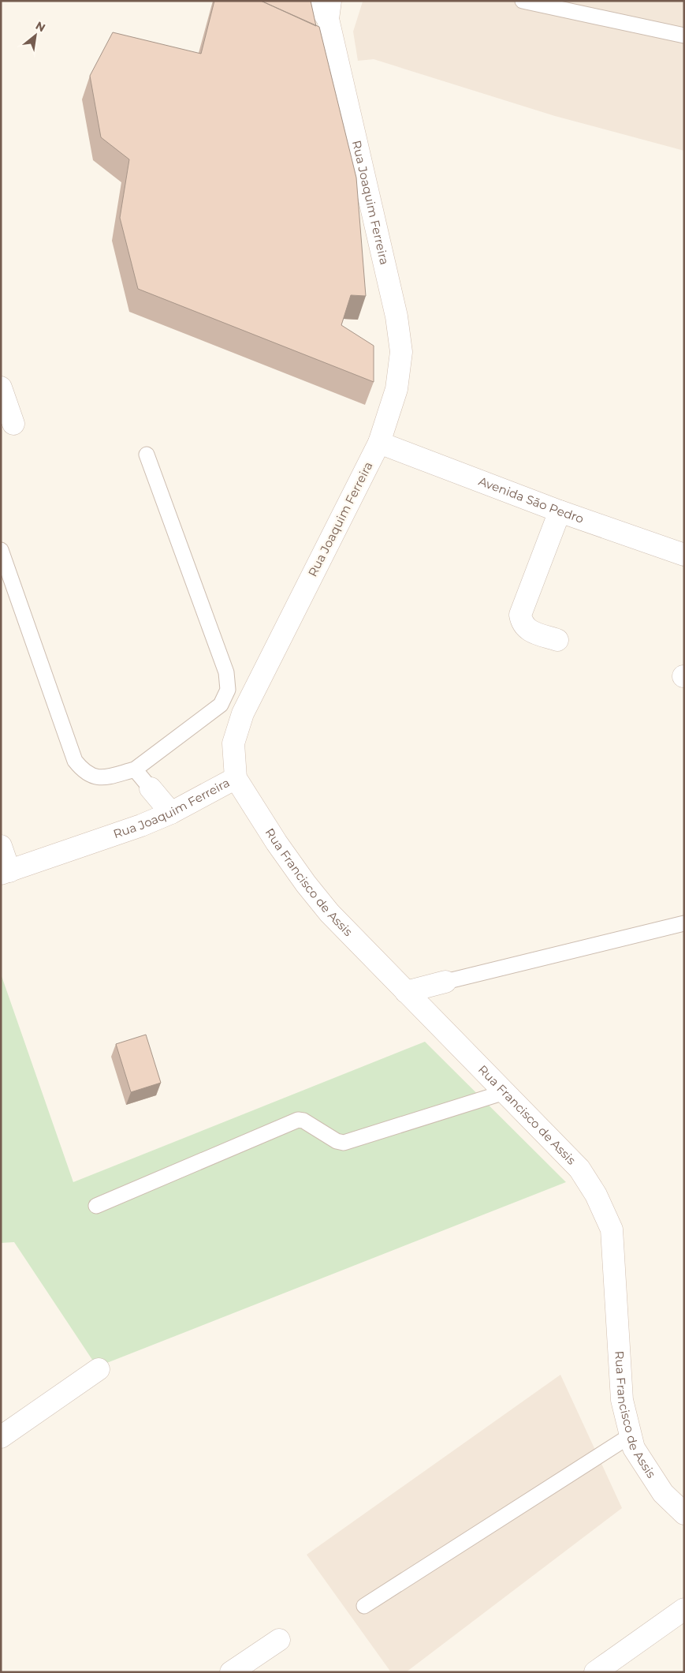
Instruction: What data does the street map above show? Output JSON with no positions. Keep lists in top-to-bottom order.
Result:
{
  "streets": {
    "street": ["Rua Joaquim Ferreira", "Avenida São Pedro", "Rua Francisco de Assis"]
  },
  "crossings": [
    ["Rua Joaquim Ferreira", "Avenida São Pedro"],
    ["Rua Joaquim Ferreira", "Rua Francisco de Assis"]
  ],
  "north": "top right"
}
